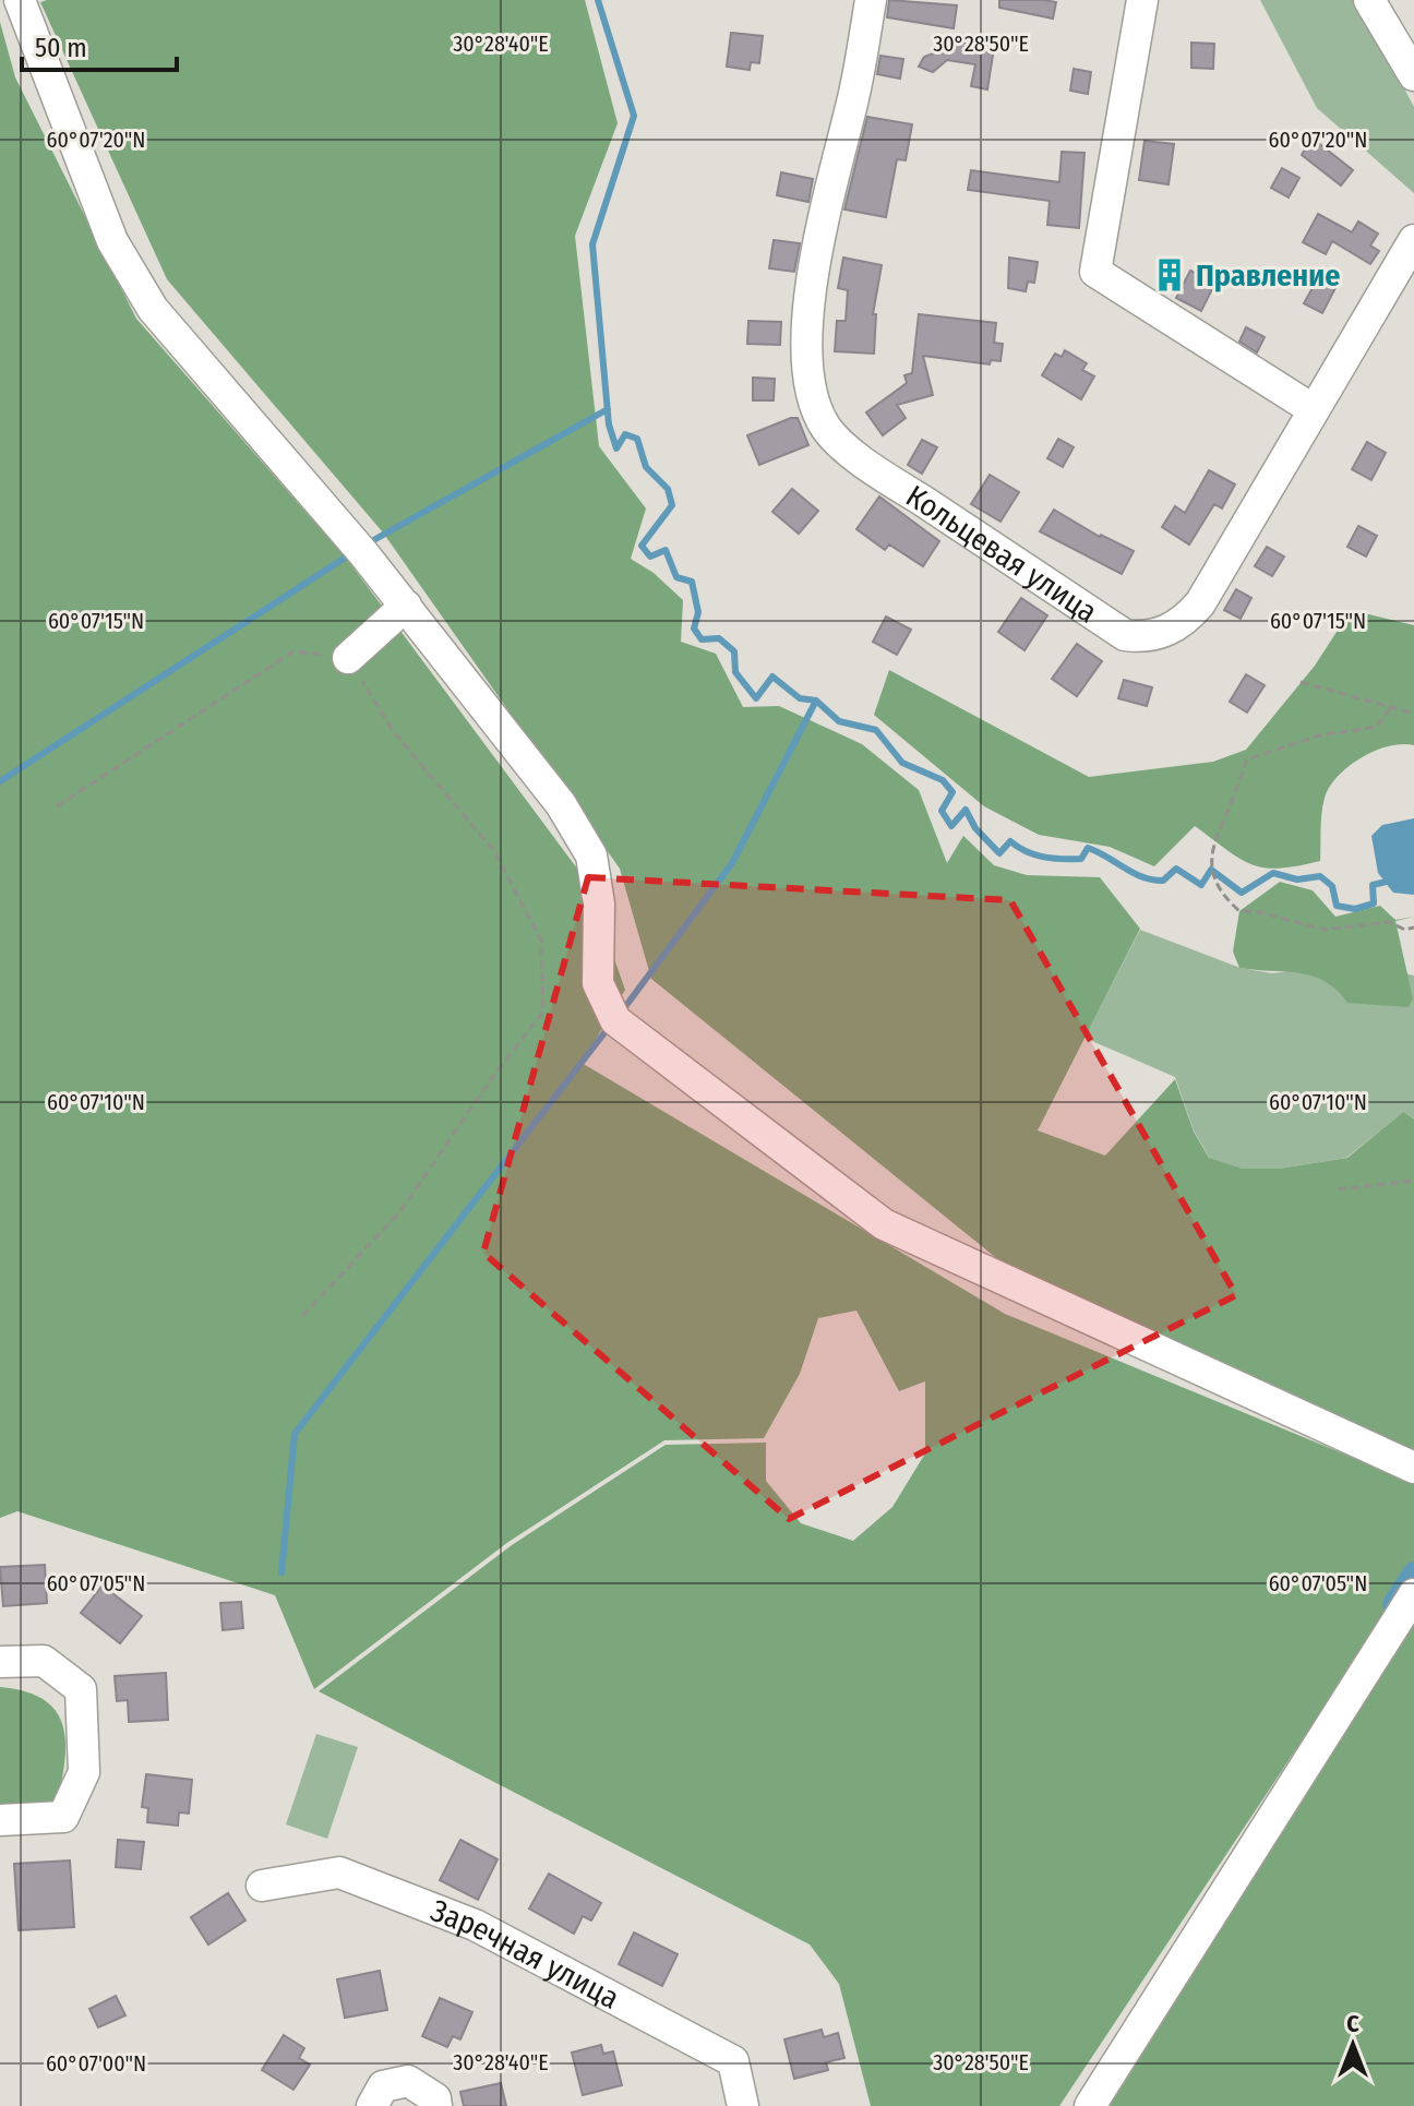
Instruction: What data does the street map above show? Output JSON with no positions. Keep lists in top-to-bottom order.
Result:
{
  "streets": {
    "street": ["Кольцевая улица", "Заречная улица"]
  },
  "places": {
    "building": ["Правление"]
  },
  "scale_bar": "50 m",
  "north": "top",
  "coordinates": [
    "30°28'40\"E",
    "30°28'50\"E",
    "60°07'20\"N",
    "60°07'15\"N",
    "60°07'10\"N",
    "60°07'05\"N",
    "60°07'00\"N"
  ]
}
